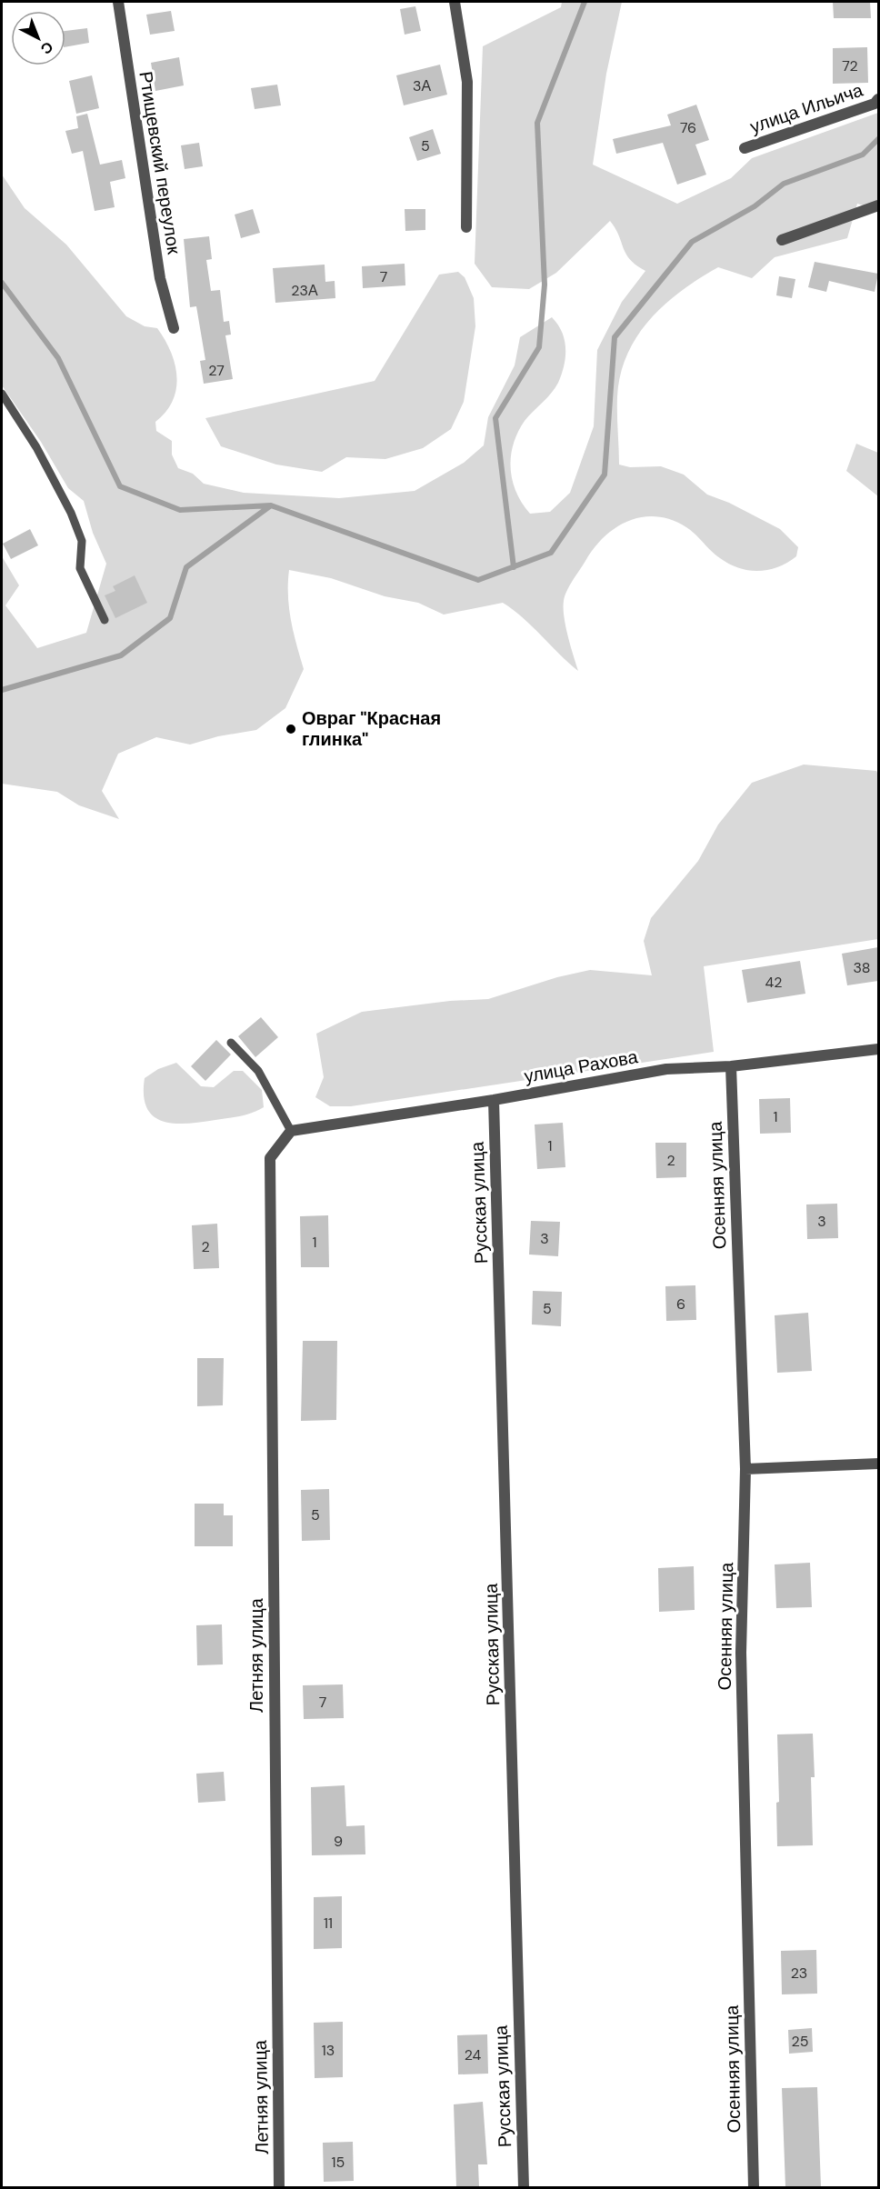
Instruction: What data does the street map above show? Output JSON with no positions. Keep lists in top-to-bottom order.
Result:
{
  "streets": {
    "street": [
      "улица Ильича",
      "Ртищевский переулок",
      "улица Рахова",
      "Осенняя улица",
      "Русская улица",
      "Летняя улица"
    ]
  },
  "crossings": [
    ["улица Рахова", "Осенняя улица"],
    ["улица Рахова", "Русская улица"],
    ["улица Рахова", "Летняя улица"]
  ],
  "places": ["Овраг \"Красная глинка\""],
  "house_numbers": [
    "72",
    "3А",
    "76",
    "5",
    "7",
    "23А",
    "27",
    "38",
    "42",
    "1",
    "1",
    "2",
    "3",
    "3",
    "1",
    "2",
    "6",
    "5",
    "5",
    "7",
    "9",
    "11",
    "23",
    "25",
    "13",
    "24",
    "15"
  ],
  "north": "bottom right"
}
